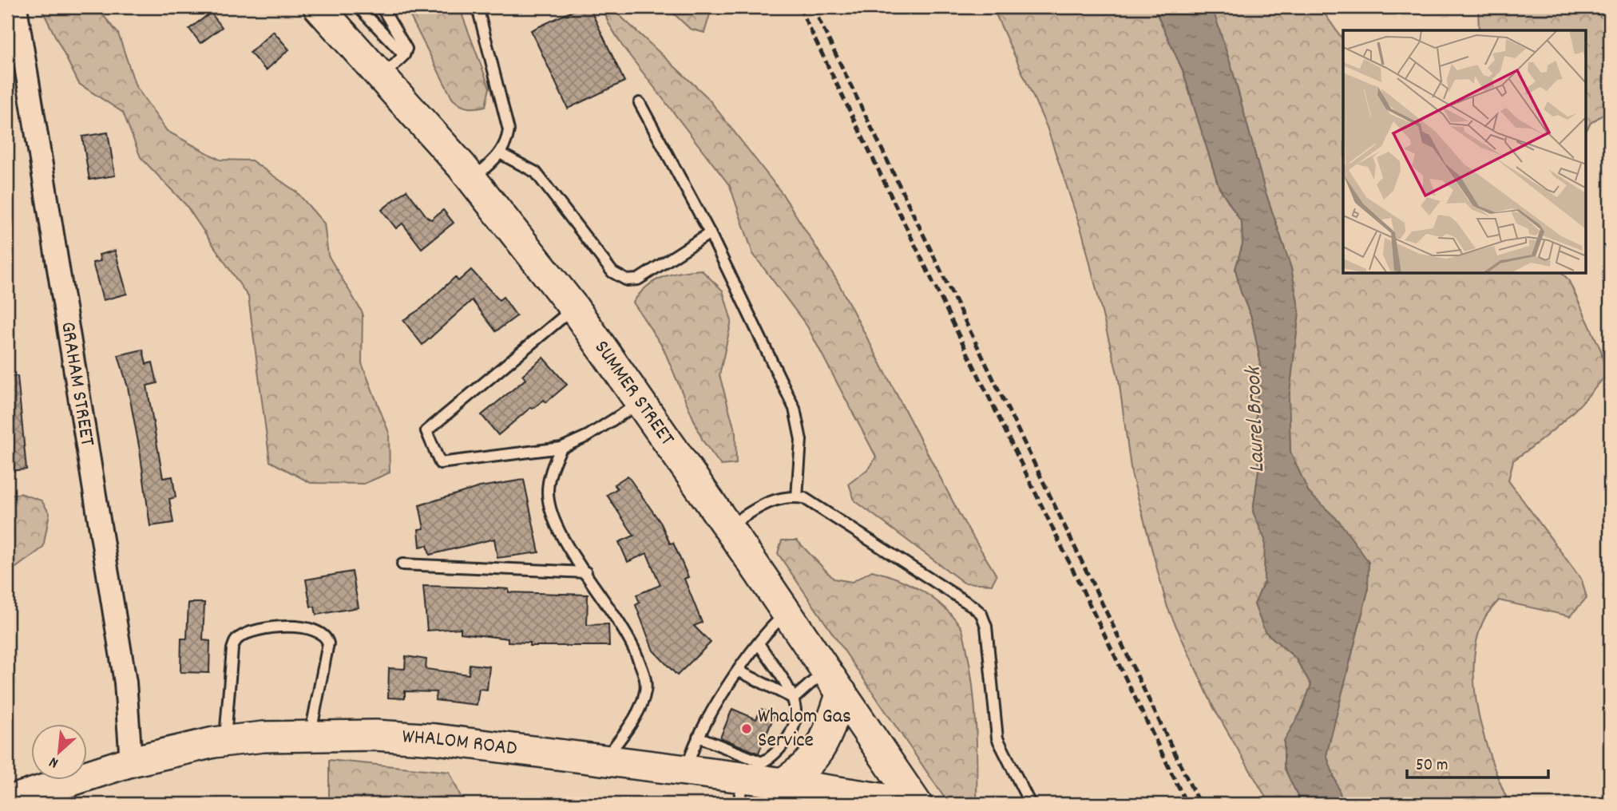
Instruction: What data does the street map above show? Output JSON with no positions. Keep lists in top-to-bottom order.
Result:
{
  "streets": {
    "main road": ["SUMMER STREET", "WHALOM ROAD"],
    "street": ["GRAHAM STREET"]
  },
  "crossings": [
    ["GRAHAM STREET", "WHALOM ROAD"],
    ["SUMMER STREET", "WHALOM ROAD"]
  ],
  "water": ["Laurel Brook"],
  "places": ["Whalom Gas Service"],
  "scale_bar": "50 m",
  "north": "bottom left"
}
